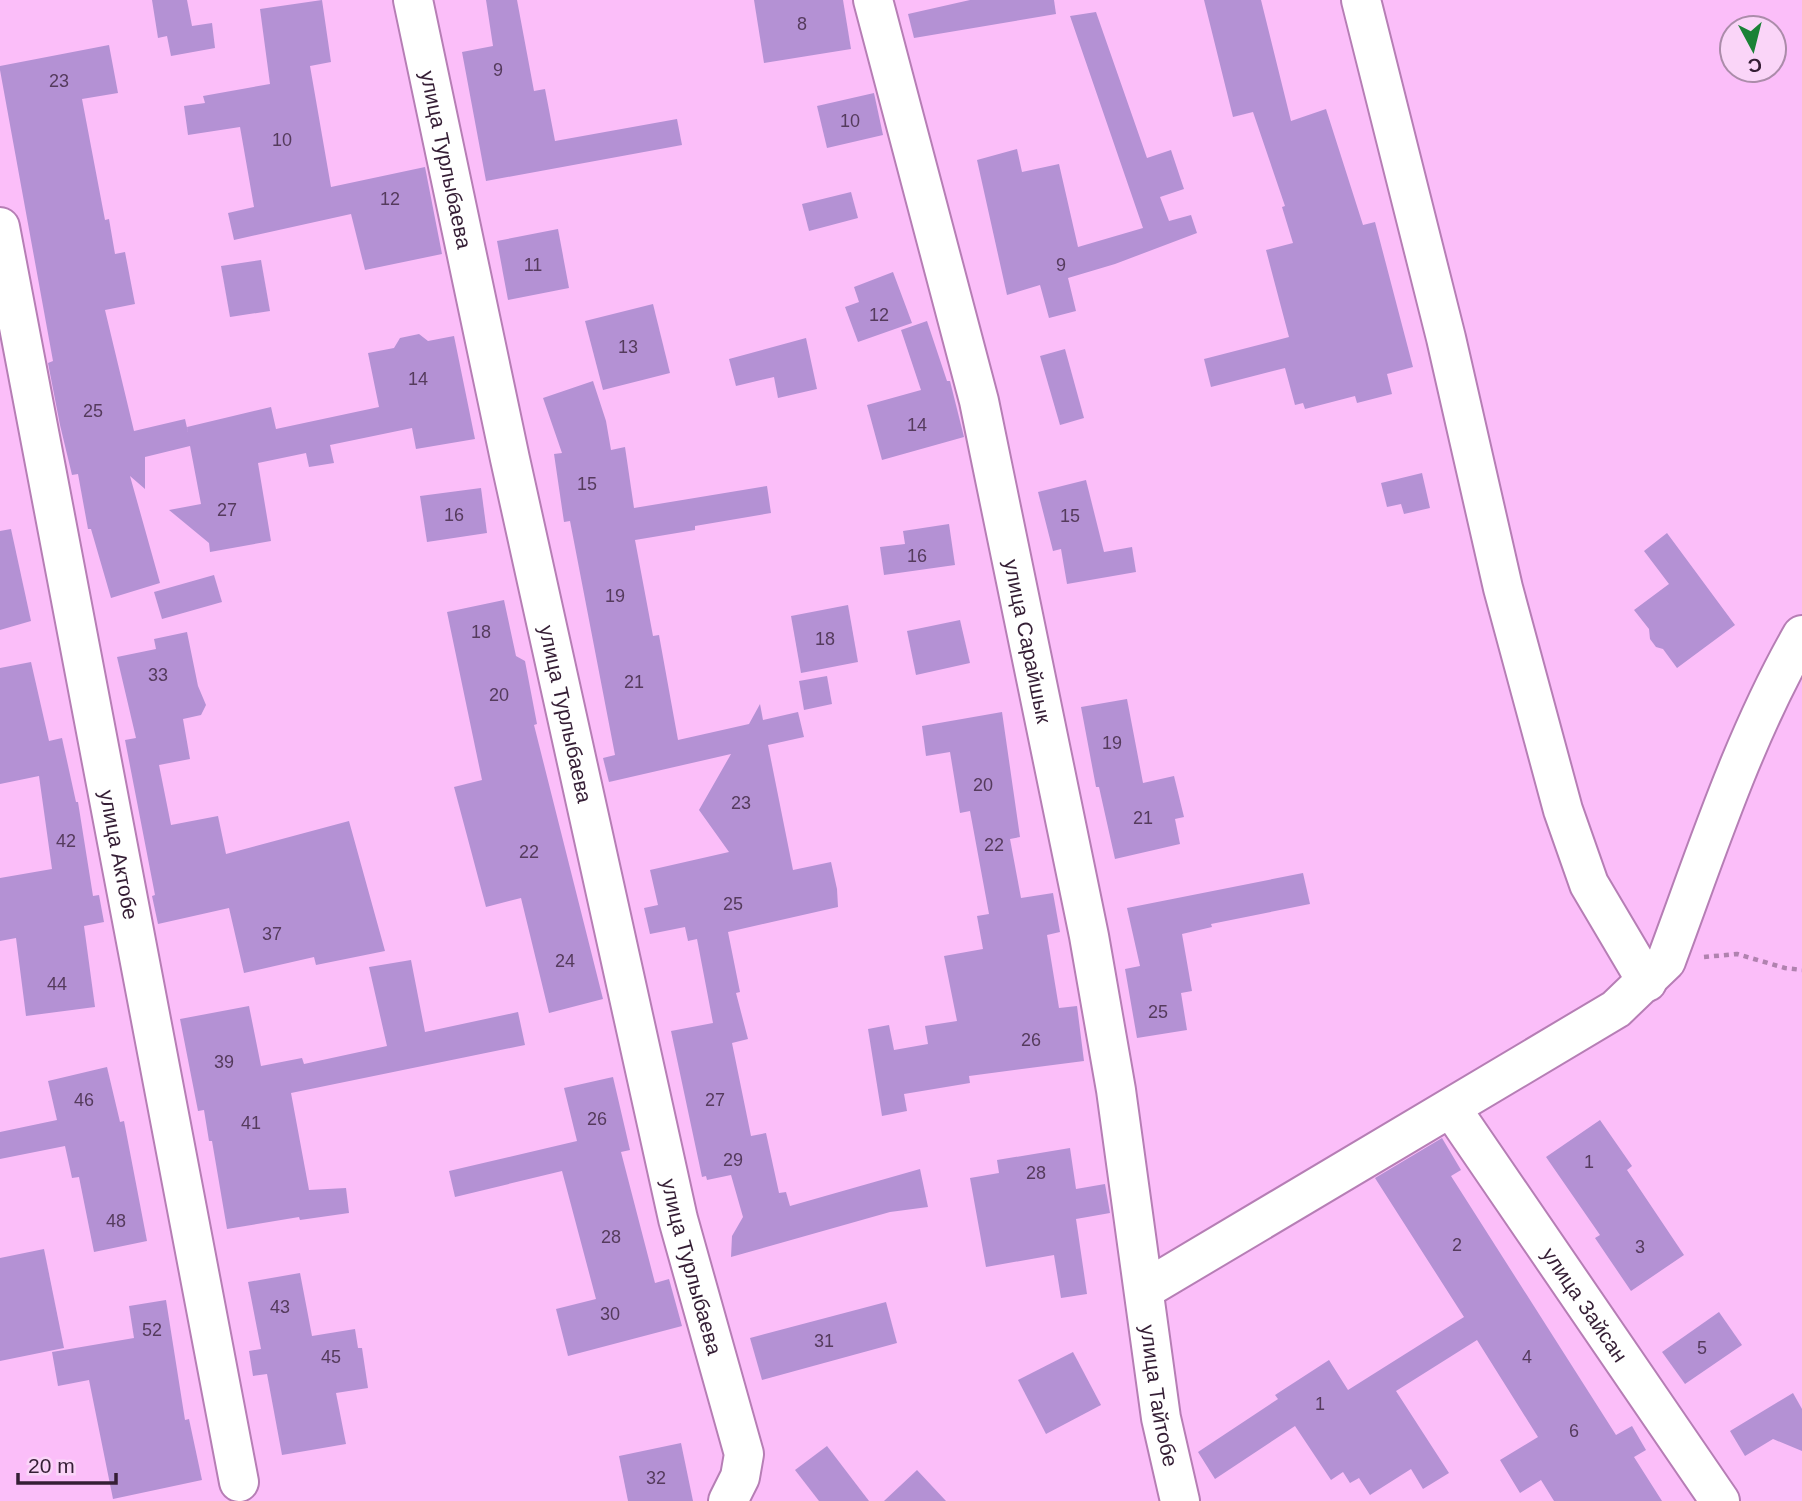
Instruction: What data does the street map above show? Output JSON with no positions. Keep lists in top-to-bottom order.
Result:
{
  "streets": {
    "street": [
      "улица Турлыбаева",
      "улица Сарайшык",
      "улица Актобе",
      "улица Зайсан",
      "улица Тайтобе"
    ]
  },
  "crossings": [
    ["улица Сарайшык", "улица Тайтобе"]
  ],
  "house_numbers": [
    "8",
    "9",
    "23",
    "10",
    "10",
    "12",
    "11",
    "9",
    "12",
    "13",
    "14",
    "25",
    "14",
    "15",
    "27",
    "16",
    "15",
    "16",
    "19",
    "18",
    "18",
    "33",
    "21",
    "20",
    "19",
    "20",
    "23",
    "21",
    "42",
    "22",
    "22",
    "25",
    "37",
    "24",
    "44",
    "25",
    "26",
    "39",
    "46",
    "27",
    "26",
    "41",
    "29",
    "1",
    "28",
    "48",
    "28",
    "2",
    "3",
    "43",
    "30",
    "52",
    "31",
    "5",
    "45",
    "4",
    "1",
    "6",
    "32"
  ],
  "scale_bar": "20 m",
  "north": "bottom"
}
